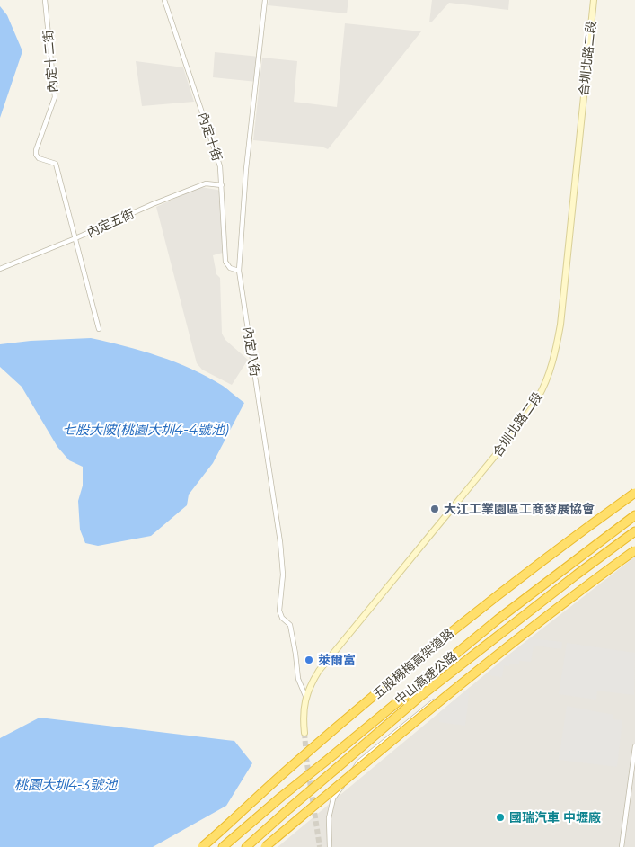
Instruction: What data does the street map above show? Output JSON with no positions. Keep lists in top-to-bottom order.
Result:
{
  "streets": {
    "highway": ["五股楊梅高架道路", "中山高速公路"],
    "street": [
      "合圳北路二段",
      "內定十二街",
      "內定十街",
      "內定五街",
      "內定八街"
    ]
  },
  "crossings": [
    ["合圳北路二段", "內定八街"],
    ["內定十二街", "內定五街"],
    ["內定十街", "內定五街"],
    ["內定十街", "內定八街"]
  ],
  "water": ["七股大陂(桃園大圳4-4號池)", "桃園大圳4-3號池"],
  "places": ["大江工業園區工商發展協會", "萊爾富", "國瑞汽車 中壢廠"]
}
